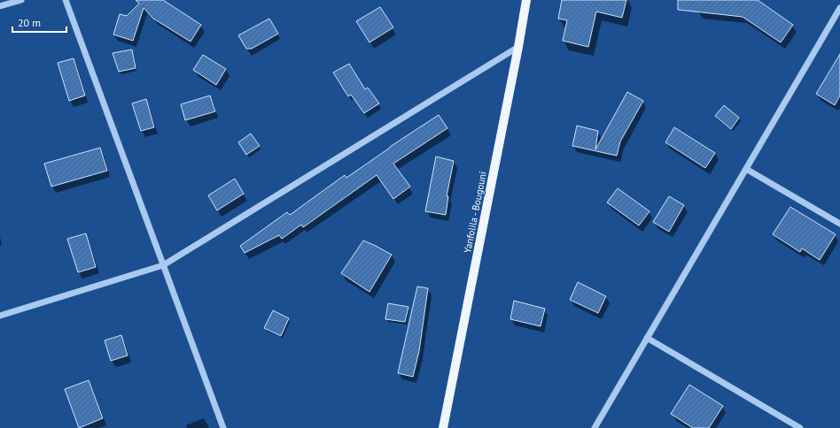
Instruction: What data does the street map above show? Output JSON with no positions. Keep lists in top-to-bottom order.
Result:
{
  "streets": {
    "main road": ["Yanfolila - Bougouni"]
  },
  "scale_bar": "20 m"
}
